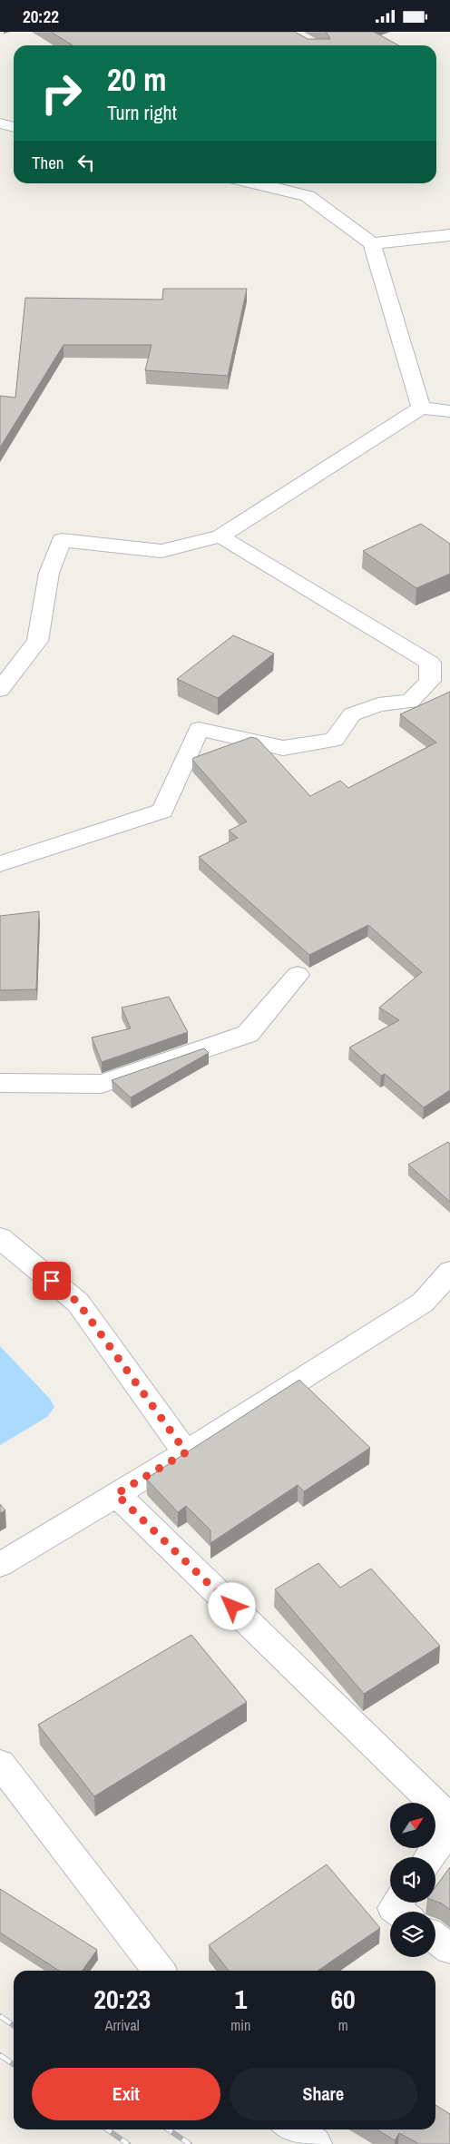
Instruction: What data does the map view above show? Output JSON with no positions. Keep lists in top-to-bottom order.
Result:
{
  "north": "top right",
  "page": {
    "status": "20:22",
    "turn": ["20 m", "Turn right"],
    "then": "Then",
    "eta": [
      "20:23",
      "Arrival",
      "1",
      "min",
      "60",
      "m"
    ],
    "buttons": ["Exit", "Share"]
  }
}
